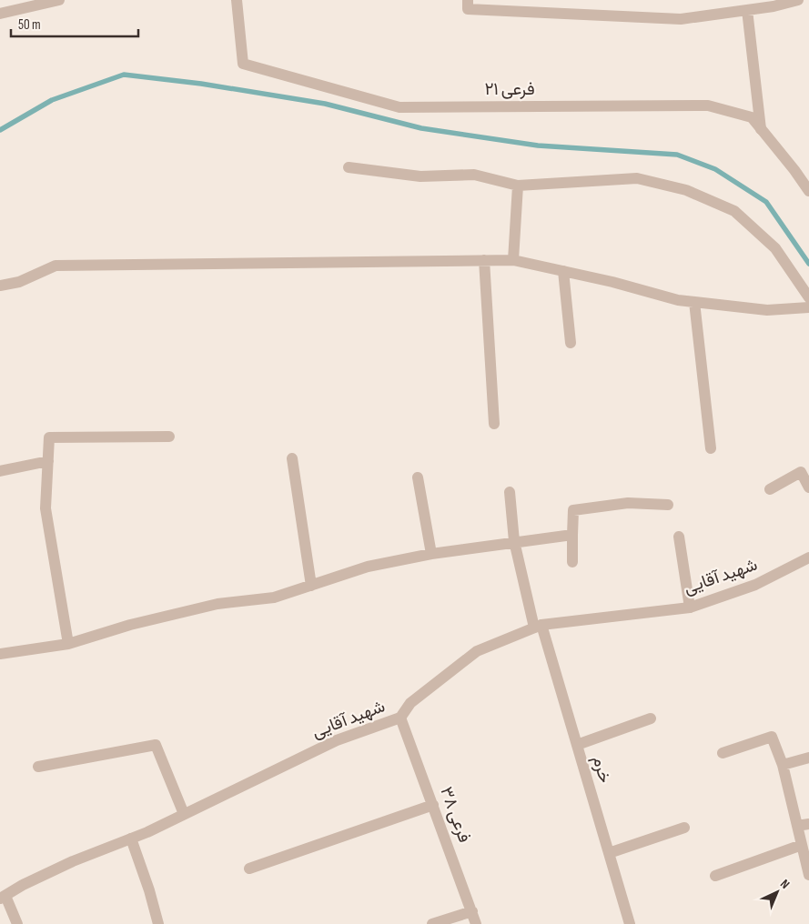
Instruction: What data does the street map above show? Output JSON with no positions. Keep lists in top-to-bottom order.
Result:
{
  "streets": {
    "street": [
      "فرعی ۲۱",
      "شهید آقایی",
      "خرم",
      "فرعی ۳۸"
    ]
  },
  "crossings": [
    ["شهید آقایی", "خرم"],
    ["شهید آقایی", "فرعی ۳۸"]
  ],
  "scale_bar": "50 m",
  "north": "top right"
}
